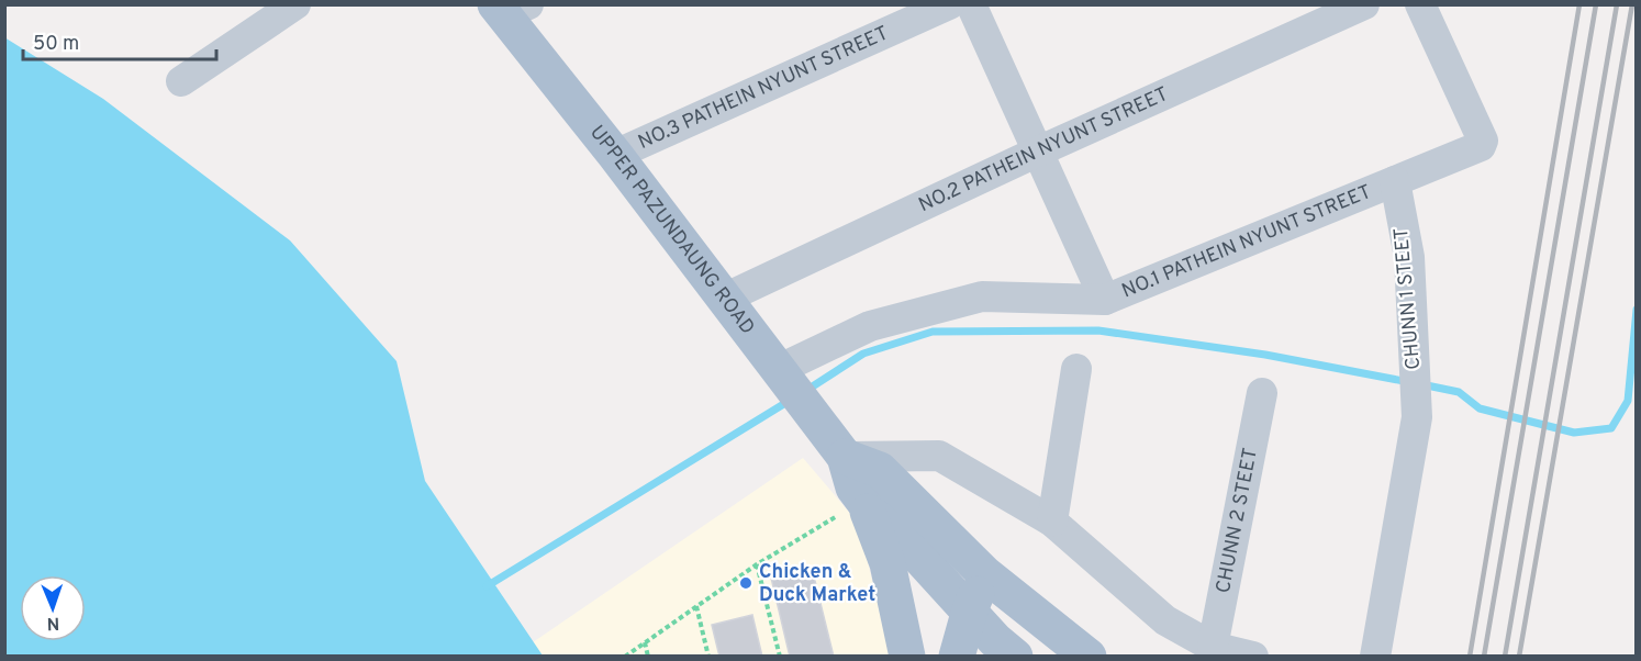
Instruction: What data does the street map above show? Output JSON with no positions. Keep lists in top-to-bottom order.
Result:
{
  "streets": {
    "main road": ["UPPER PAZUNDAUNG ROAD"],
    "street": [
      "NO.3 PATHEIN NYUNT STREET",
      "NO.2 PATHEIN NYUNT STREET",
      "NO.1 PATHEIN NYUNT STREET",
      "CHUNN 1 STEET",
      "CHUNN 2 STEET"
    ]
  },
  "crossings": [
    ["NO.3 PATHEIN NYUNT STREET", "UPPER PAZUNDAUNG ROAD"],
    ["NO.2 PATHEIN NYUNT STREET", "UPPER PAZUNDAUNG ROAD"],
    ["UPPER PAZUNDAUNG ROAD", "NO.1 PATHEIN NYUNT STREET"],
    ["NO.1 PATHEIN NYUNT STREET", "CHUNN 1 STEET"]
  ],
  "places": ["Chicken & Duck Market"],
  "scale_bar": "50 m",
  "north": "bottom"
}
